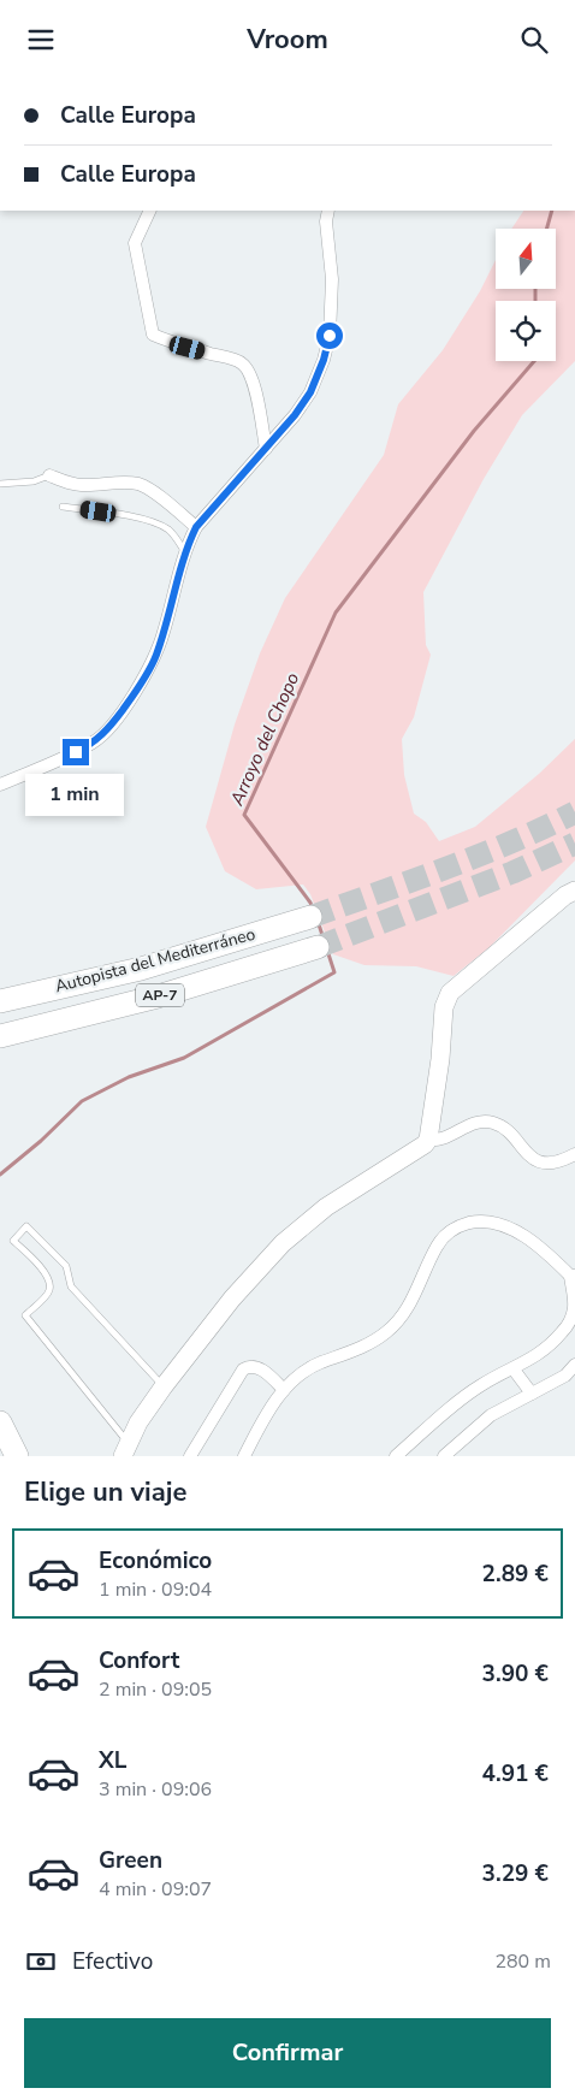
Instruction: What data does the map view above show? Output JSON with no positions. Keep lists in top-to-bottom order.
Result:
{
  "streets": {
    "highway": ["Autopista del Mediterráneo", "AP-7"]
  },
  "water": ["Arroyo del Chopo"],
  "north": "top",
  "page": {
    "header": "Vroom",
    "banner": ["Calle Europa", "Calle Europa"],
    "bubble": "1 min",
    "heading": "Elige un viaje",
    "list": [
      {
        "name": "Económico",
        "note": "1 min · 09:04",
        "value": "2.89 €"
      },
      {
        "name": "Confort",
        "note": "2 min · 09:05",
        "value": "3.90 €"
      },
      {
        "name": "XL",
        "note": "3 min · 09:06",
        "value": "4.91 €"
      },
      {
        "name": "Green",
        "note": "4 min · 09:07",
        "value": "3.29 €"
      }
    ],
    "pay": ["Efectivo", "280 m"],
    "buttons": "Confirmar"
  }
}
